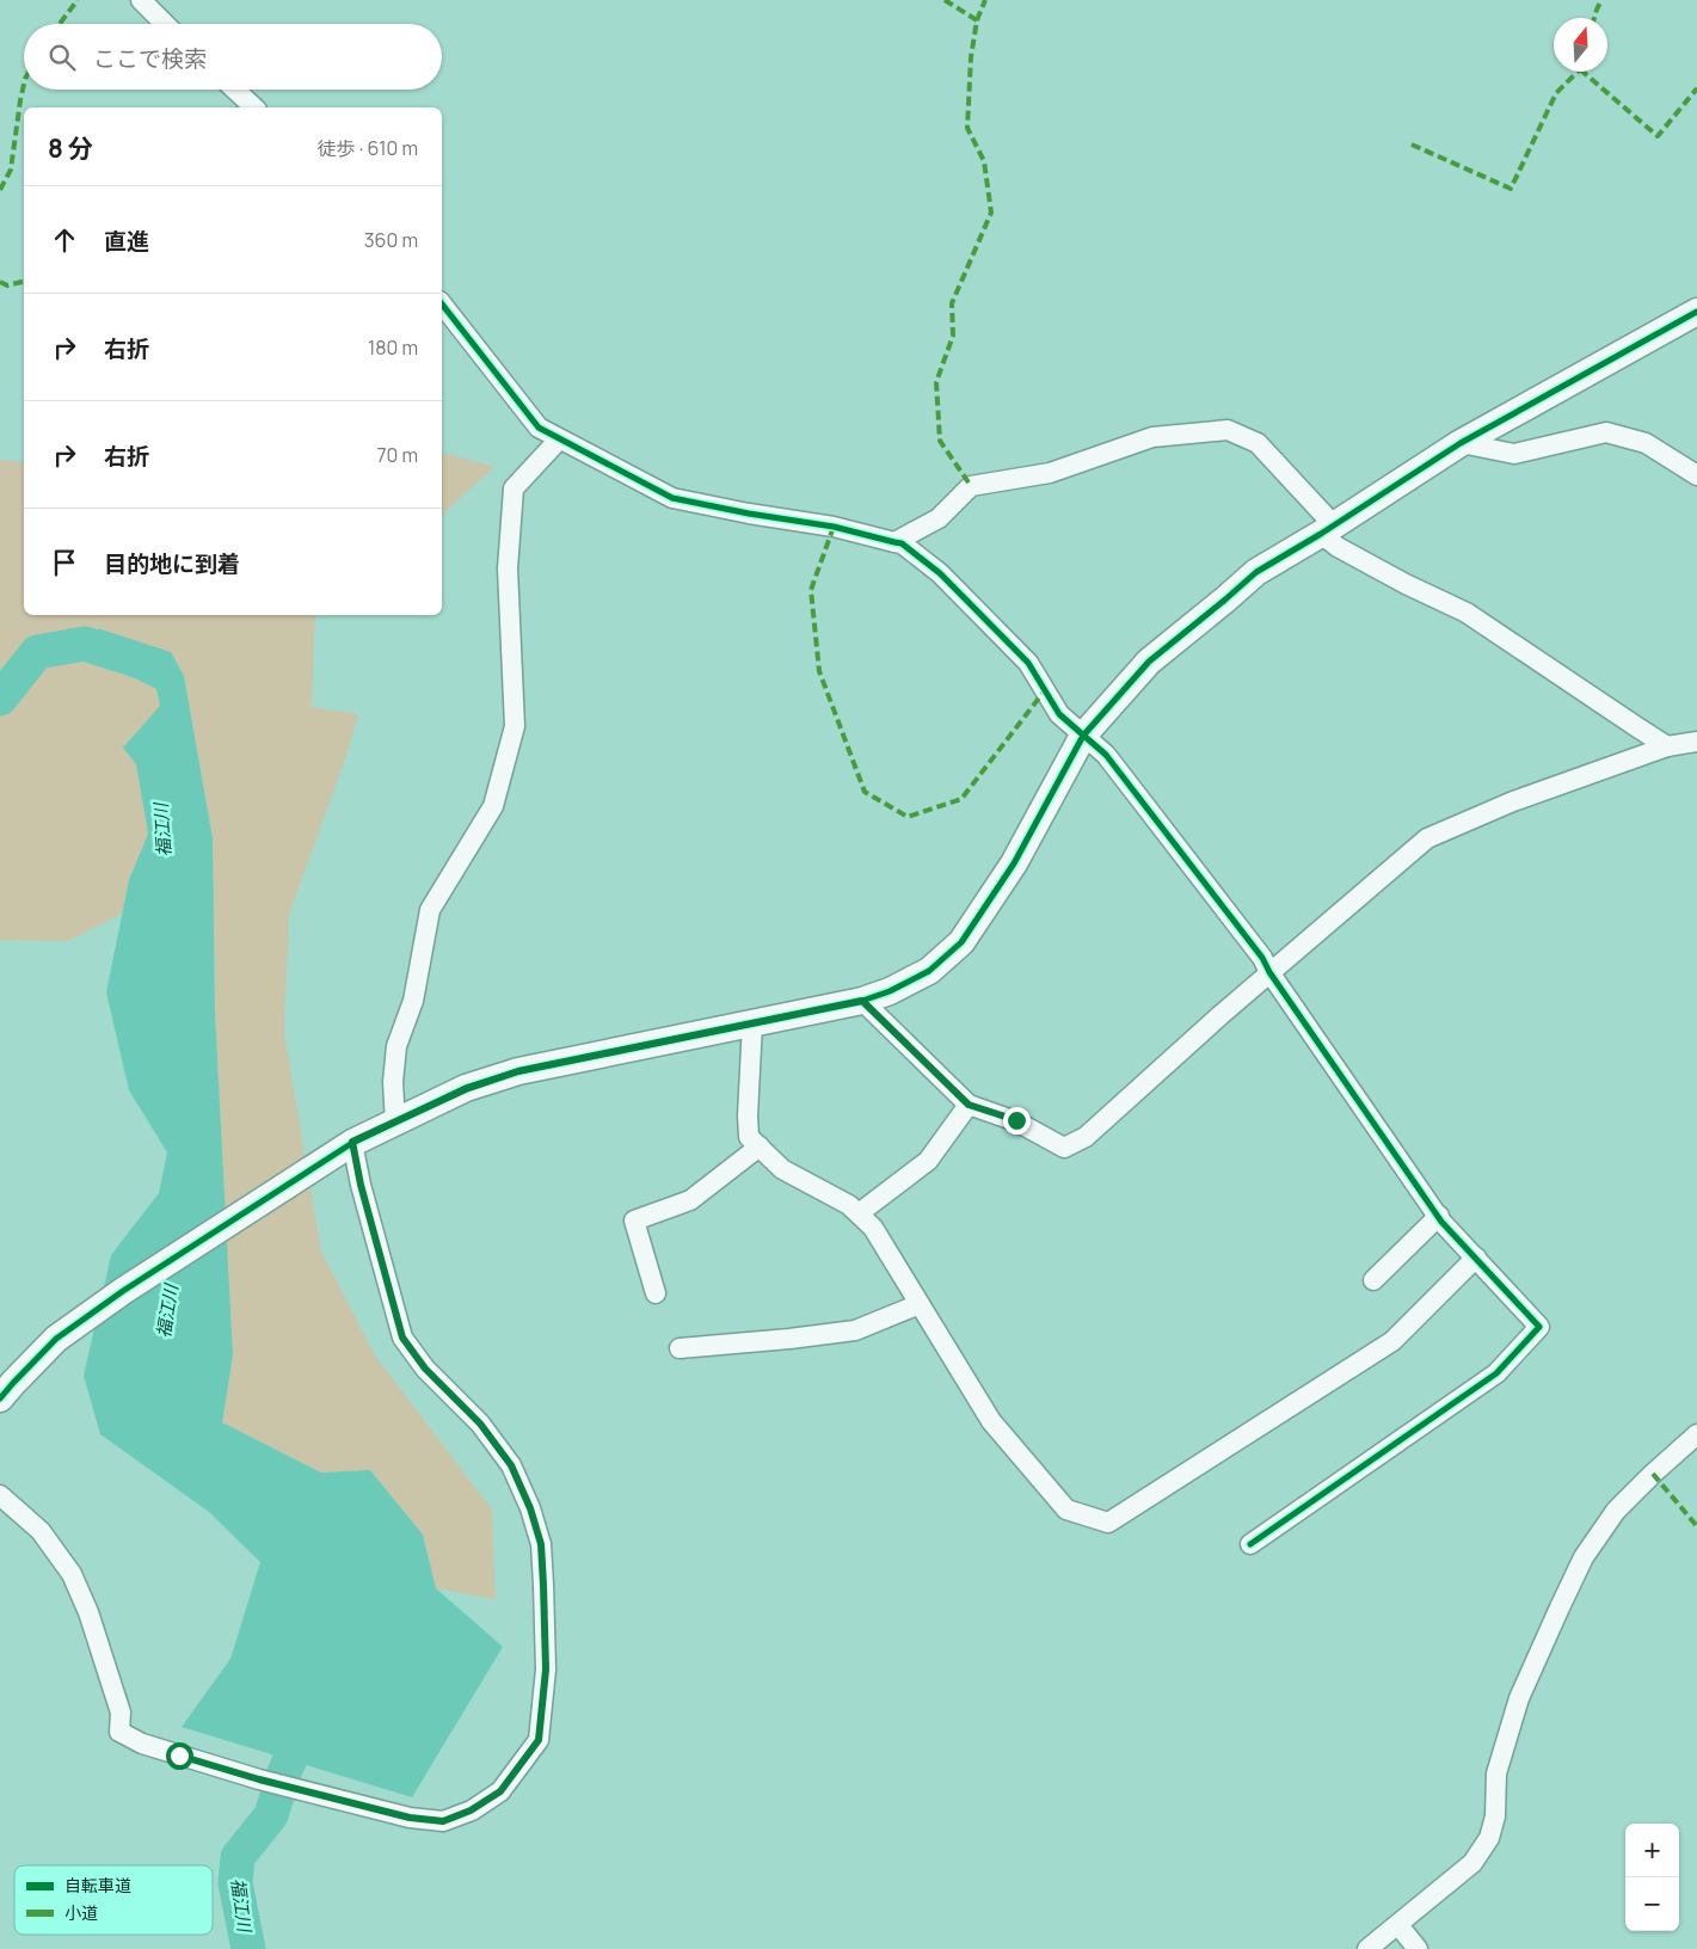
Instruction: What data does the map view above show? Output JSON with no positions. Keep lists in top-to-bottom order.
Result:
{
  "water": ["福江川"],
  "legend": ["自転車道", "小道"],
  "north": "top",
  "page": {
    "search": "ここで検索",
    "heading": ["8 分", "徒歩 · 610 m"],
    "list": [
      ["直進", "360 m"],
      ["右折", "180 m"],
      ["右折", "70 m"],
      "目的地に到着"
    ],
    "map_buttons": ["+", "−"]
  }
}
